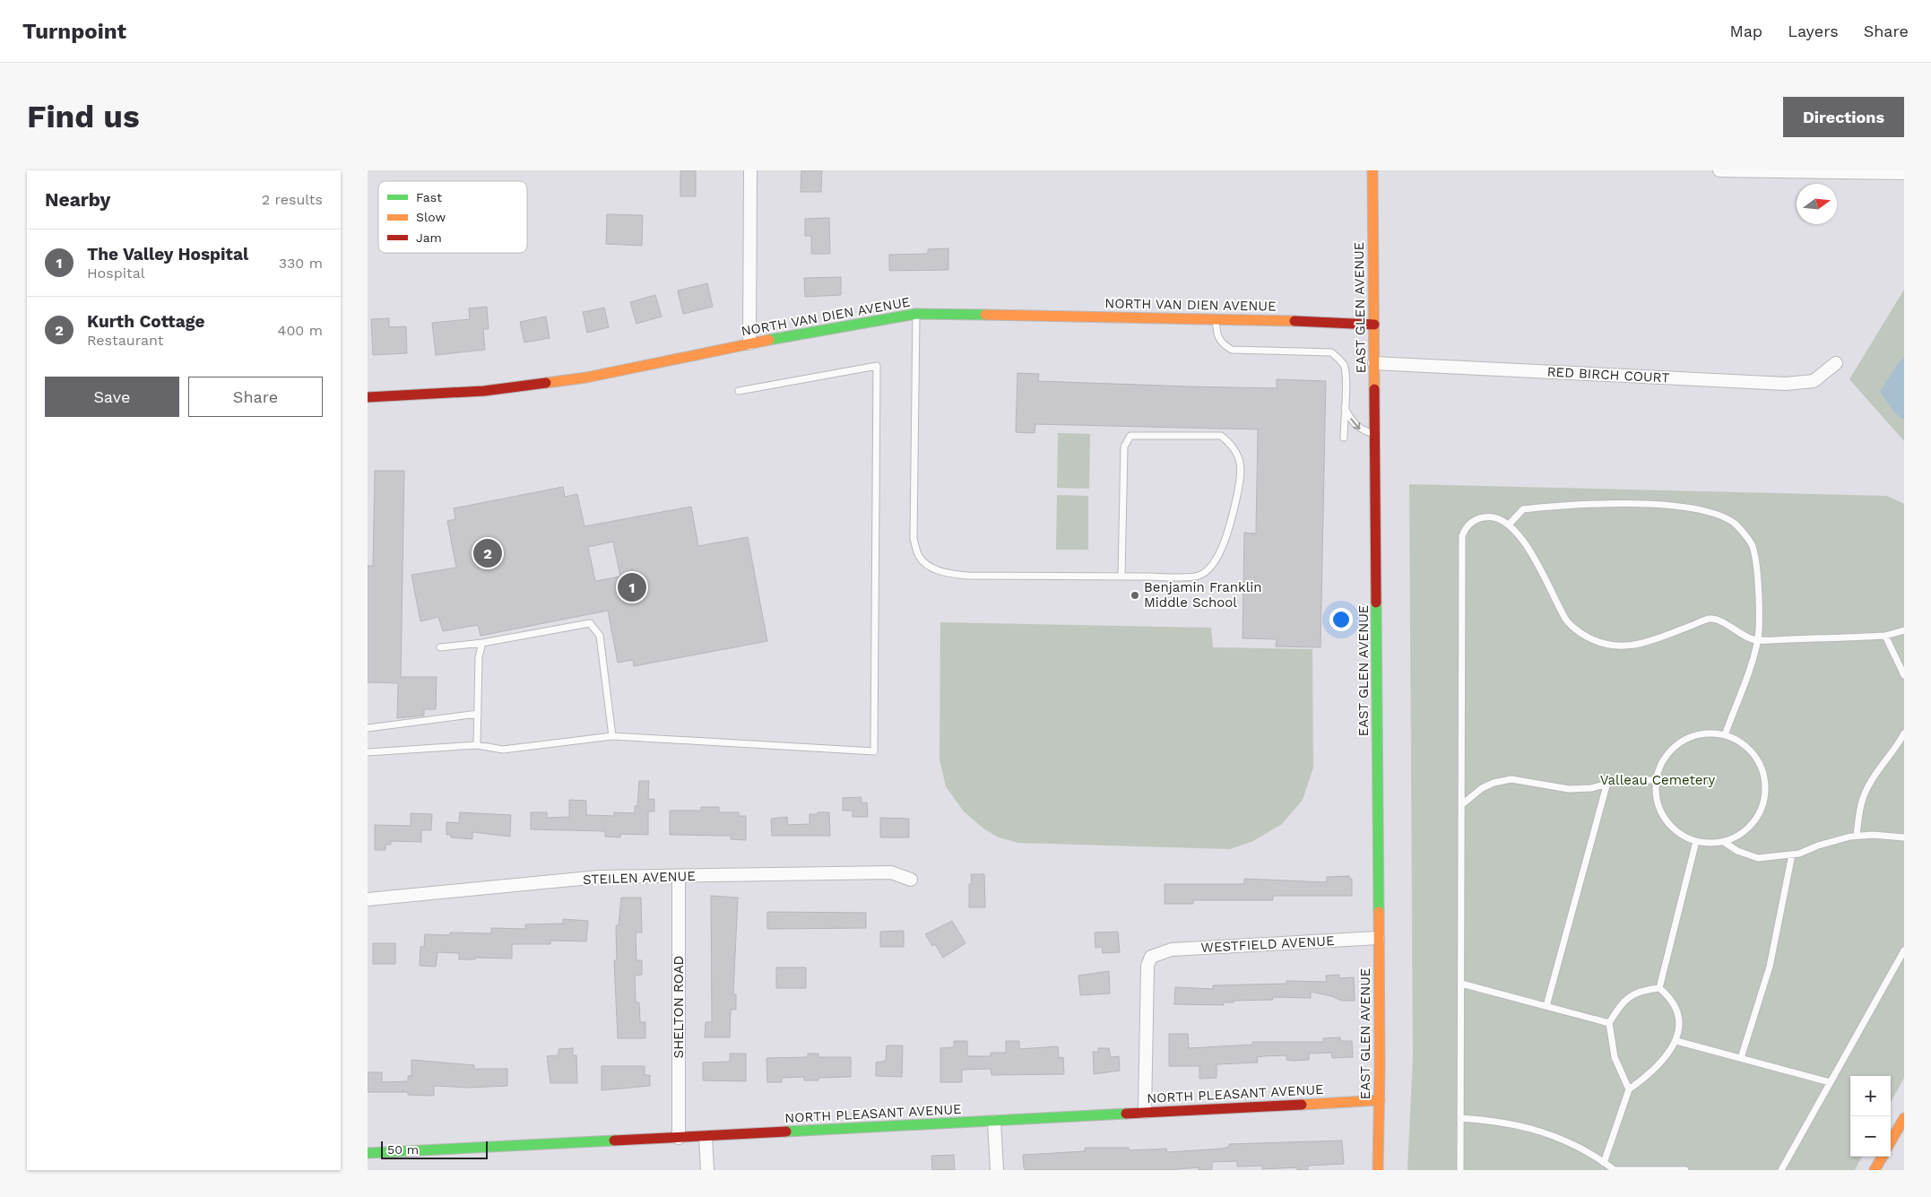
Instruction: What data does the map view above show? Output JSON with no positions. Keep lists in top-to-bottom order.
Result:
{
  "streets": {
    "street": [
      "NORTH VAN DIEN AVENUE",
      "EAST GLEN AVENUE",
      "RED BIRCH COURT",
      "STEILEN AVENUE",
      "WESTFIELD AVENUE",
      "SHELTON ROAD",
      "NORTH PLEASANT AVENUE"
    ]
  },
  "crossings": [
    ["NORTH VAN DIEN AVENUE", "EAST GLEN AVENUE"],
    ["EAST GLEN AVENUE", "RED BIRCH COURT"],
    ["EAST GLEN AVENUE", "WESTFIELD AVENUE"],
    ["EAST GLEN AVENUE", "NORTH PLEASANT AVENUE"],
    ["STEILEN AVENUE", "SHELTON ROAD"],
    ["WESTFIELD AVENUE", "NORTH PLEASANT AVENUE"],
    ["SHELTON ROAD", "NORTH PLEASANT AVENUE"]
  ],
  "parks": ["Valleau Cemetery"],
  "places": ["Benjamin Franklin Middle School"],
  "legend": ["Fast", "Slow", "Jam"],
  "scale_bar": "50 m",
  "north": "right",
  "page": {
    "header": "Turnpoint",
    "nav": ["Map", "Layers", "Share"],
    "buttons": [
      "Directions",
      ["Save", "Share"]
    ],
    "title": "Find us",
    "heading": ["Nearby", "2 results"],
    "list": [
      {
        "mark": "1",
        "name": "The Valley Hospital",
        "note": "Hospital",
        "value": "330 m"
      },
      {
        "mark": "2",
        "name": "Kurth Cottage",
        "note": "Restaurant",
        "value": "400 m"
      }
    ],
    "pins": ["2", "1"],
    "map_buttons": ["+", "−"],
    "scale": "50 m"
  }
}
